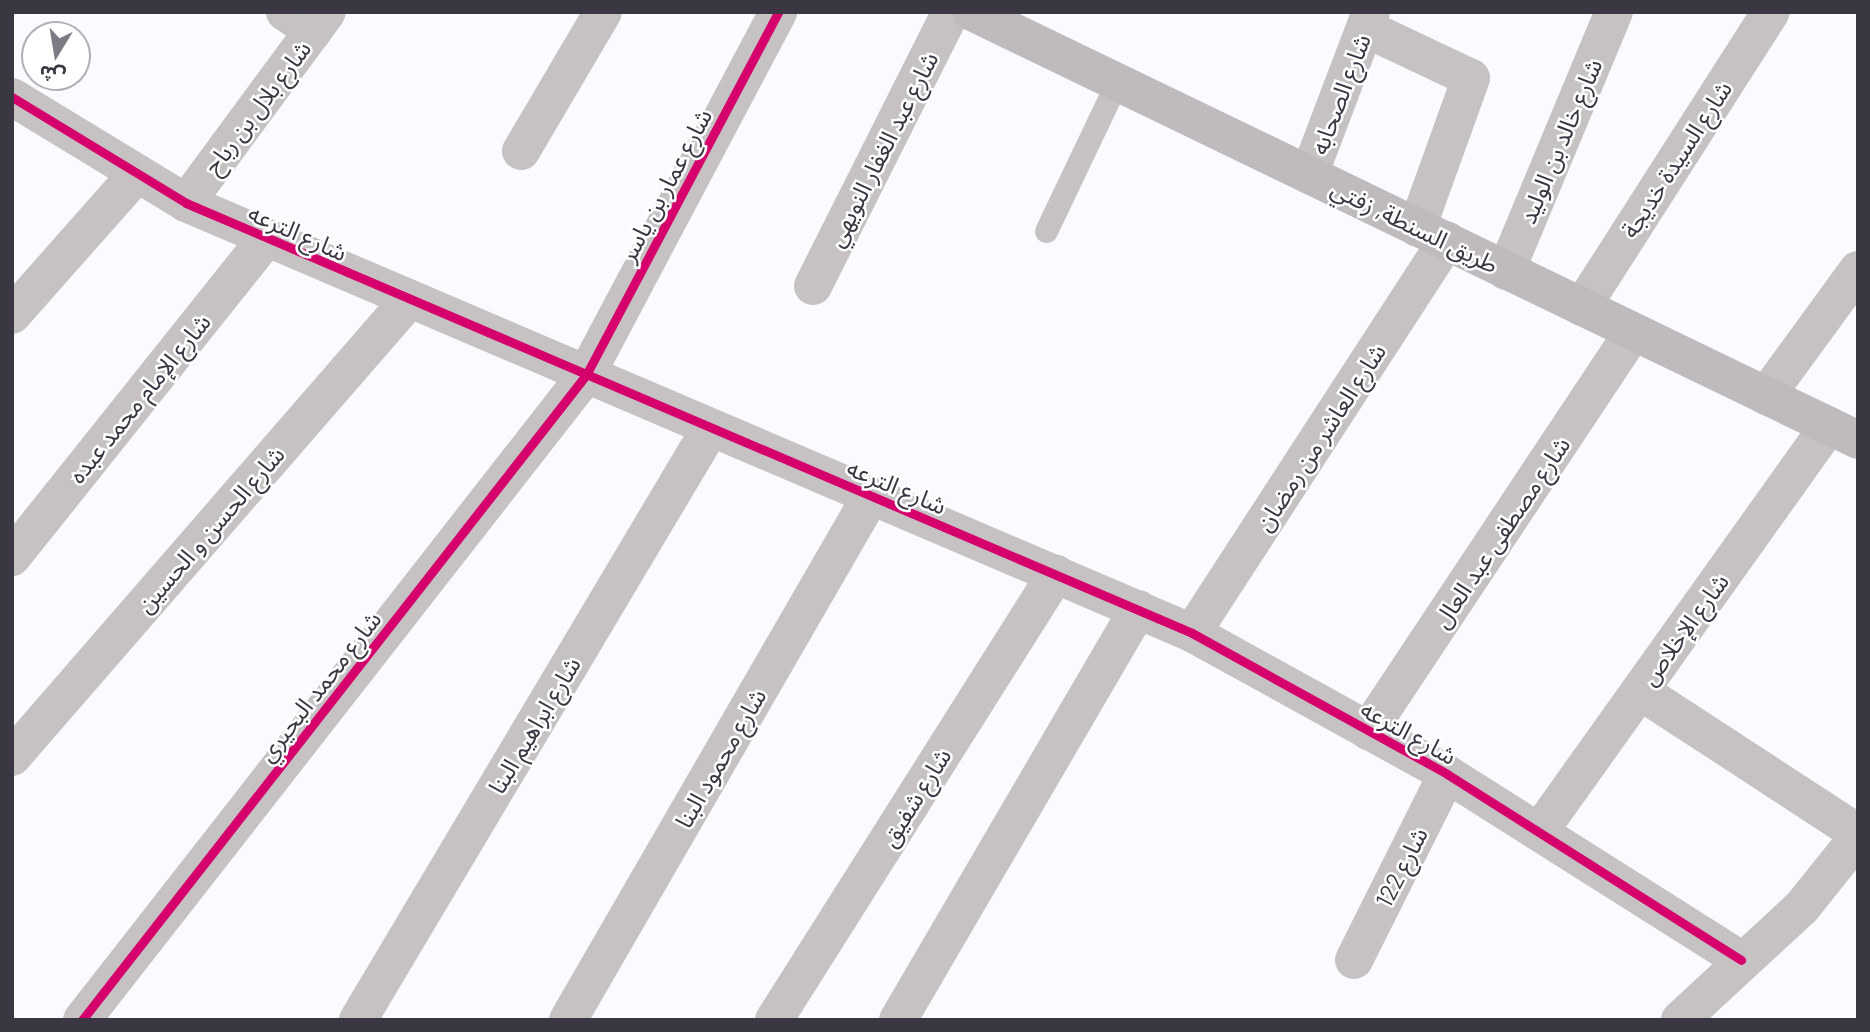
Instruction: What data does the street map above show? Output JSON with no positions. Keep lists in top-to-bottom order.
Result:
{
  "streets": {
    "main road": ["طريق السنطة, زفتي"],
    "street": [
      "شارع الصحابه",
      "شارع بلال بن رباح",
      "شارع خالد بن الوليد",
      "شارع عبد الغفار النويهي",
      "شارع السيدة خديجة",
      "شارع عمار بن ياسر",
      "شارع الترعه",
      "شارع الإمام محمد عبده",
      "شارع العاشر من رمضان",
      "شارع الحسن و الحسين",
      "شارع مصطفى عبد العال",
      "شارع الإخلاص",
      "شارع محمد البحيري",
      "شارع ابراهيم البنا",
      "شارع محمود البنا",
      "شارع شفيق",
      "شارع 122"
    ]
  },
  "crossings": [
    ["شارع الصحابه", "طريق السنطة, زفتي"],
    ["شارع الصحابه", "شارع العاشر من رمضان"],
    ["شارع بلال بن رباح", "شارع الترعه"],
    ["شارع خالد بن الوليد", "طريق السنطة, زفتي"],
    ["شارع السيدة خديجة", "طريق السنطة, زفتي"],
    ["شارع عمار بن ياسر", "شارع الترعه"],
    ["شارع عمار بن ياسر", "شارع محمد البحيري"],
    ["طريق السنطة, زفتي", "شارع العاشر من رمضان"],
    ["طريق السنطة, زفتي", "شارع مصطفى عبد العال"],
    ["طريق السنطة, زفتي", "شارع الإخلاص"],
    ["شارع الترعه", "شارع الإمام محمد عبده"],
    ["شارع الترعه", "شارع العاشر من رمضان"],
    ["شارع الترعه", "شارع الحسن و الحسين"],
    ["شارع الترعه", "شارع مصطفى عبد العال"],
    ["شارع الترعه", "شارع الإخلاص"],
    ["شارع الترعه", "شارع محمد البحيري"],
    ["شارع الترعه", "شارع ابراهيم البنا"],
    ["شارع الترعه", "شارع محمود البنا"],
    ["شارع الترعه", "شارع شفيق"],
    ["شارع الترعه", "شارع 122"]
  ],
  "north": "bottom"
}
